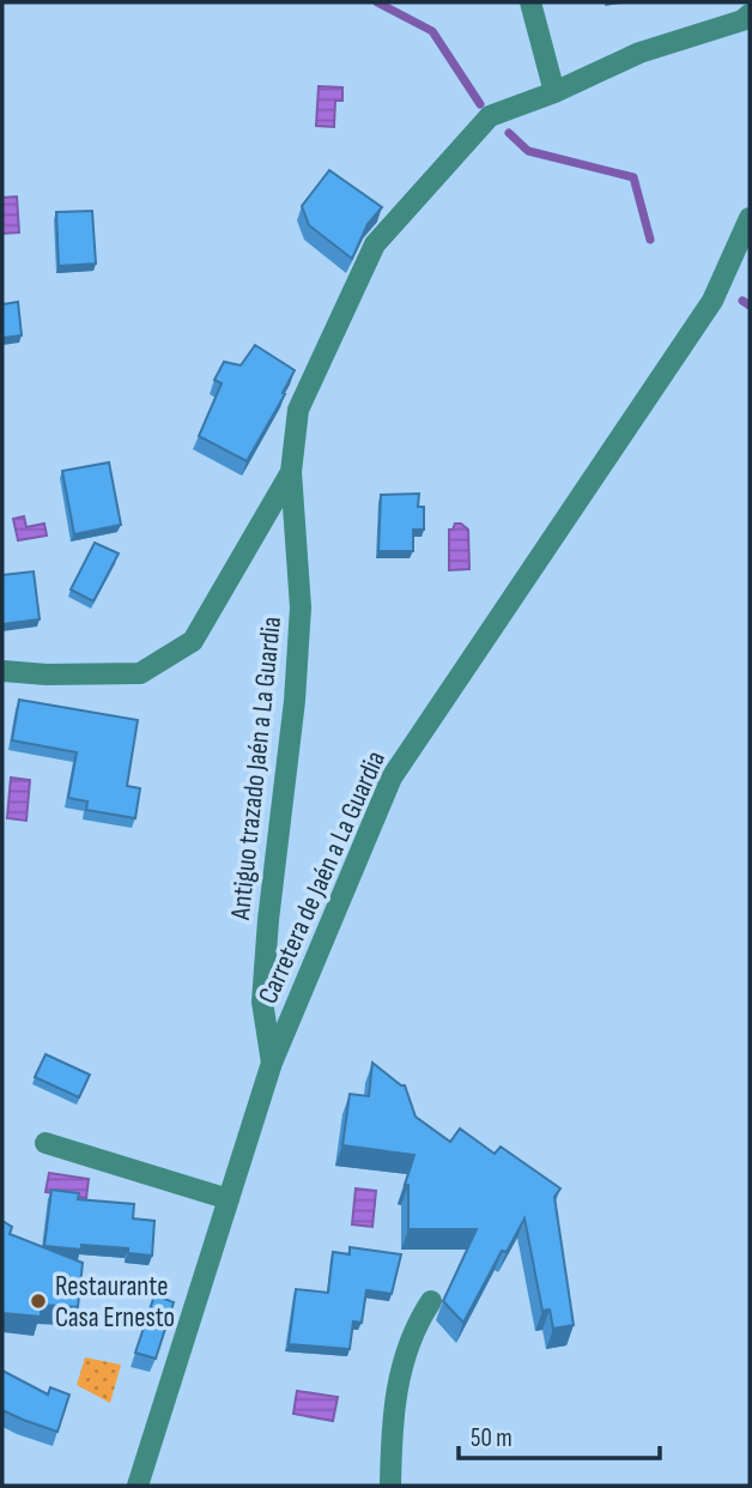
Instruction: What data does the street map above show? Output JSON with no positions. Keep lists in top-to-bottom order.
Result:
{
  "streets": {
    "street": ["Antiguo trazado Jaén a La Guardia", "Carretera de Jaén a La Guardia"]
  },
  "crossings": [
    ["Antiguo trazado Jaén a La Guardia", "Carretera de Jaén a La Guardia"]
  ],
  "places": ["Restaurante Casa Ernesto"],
  "scale_bar": "50 m"
}
